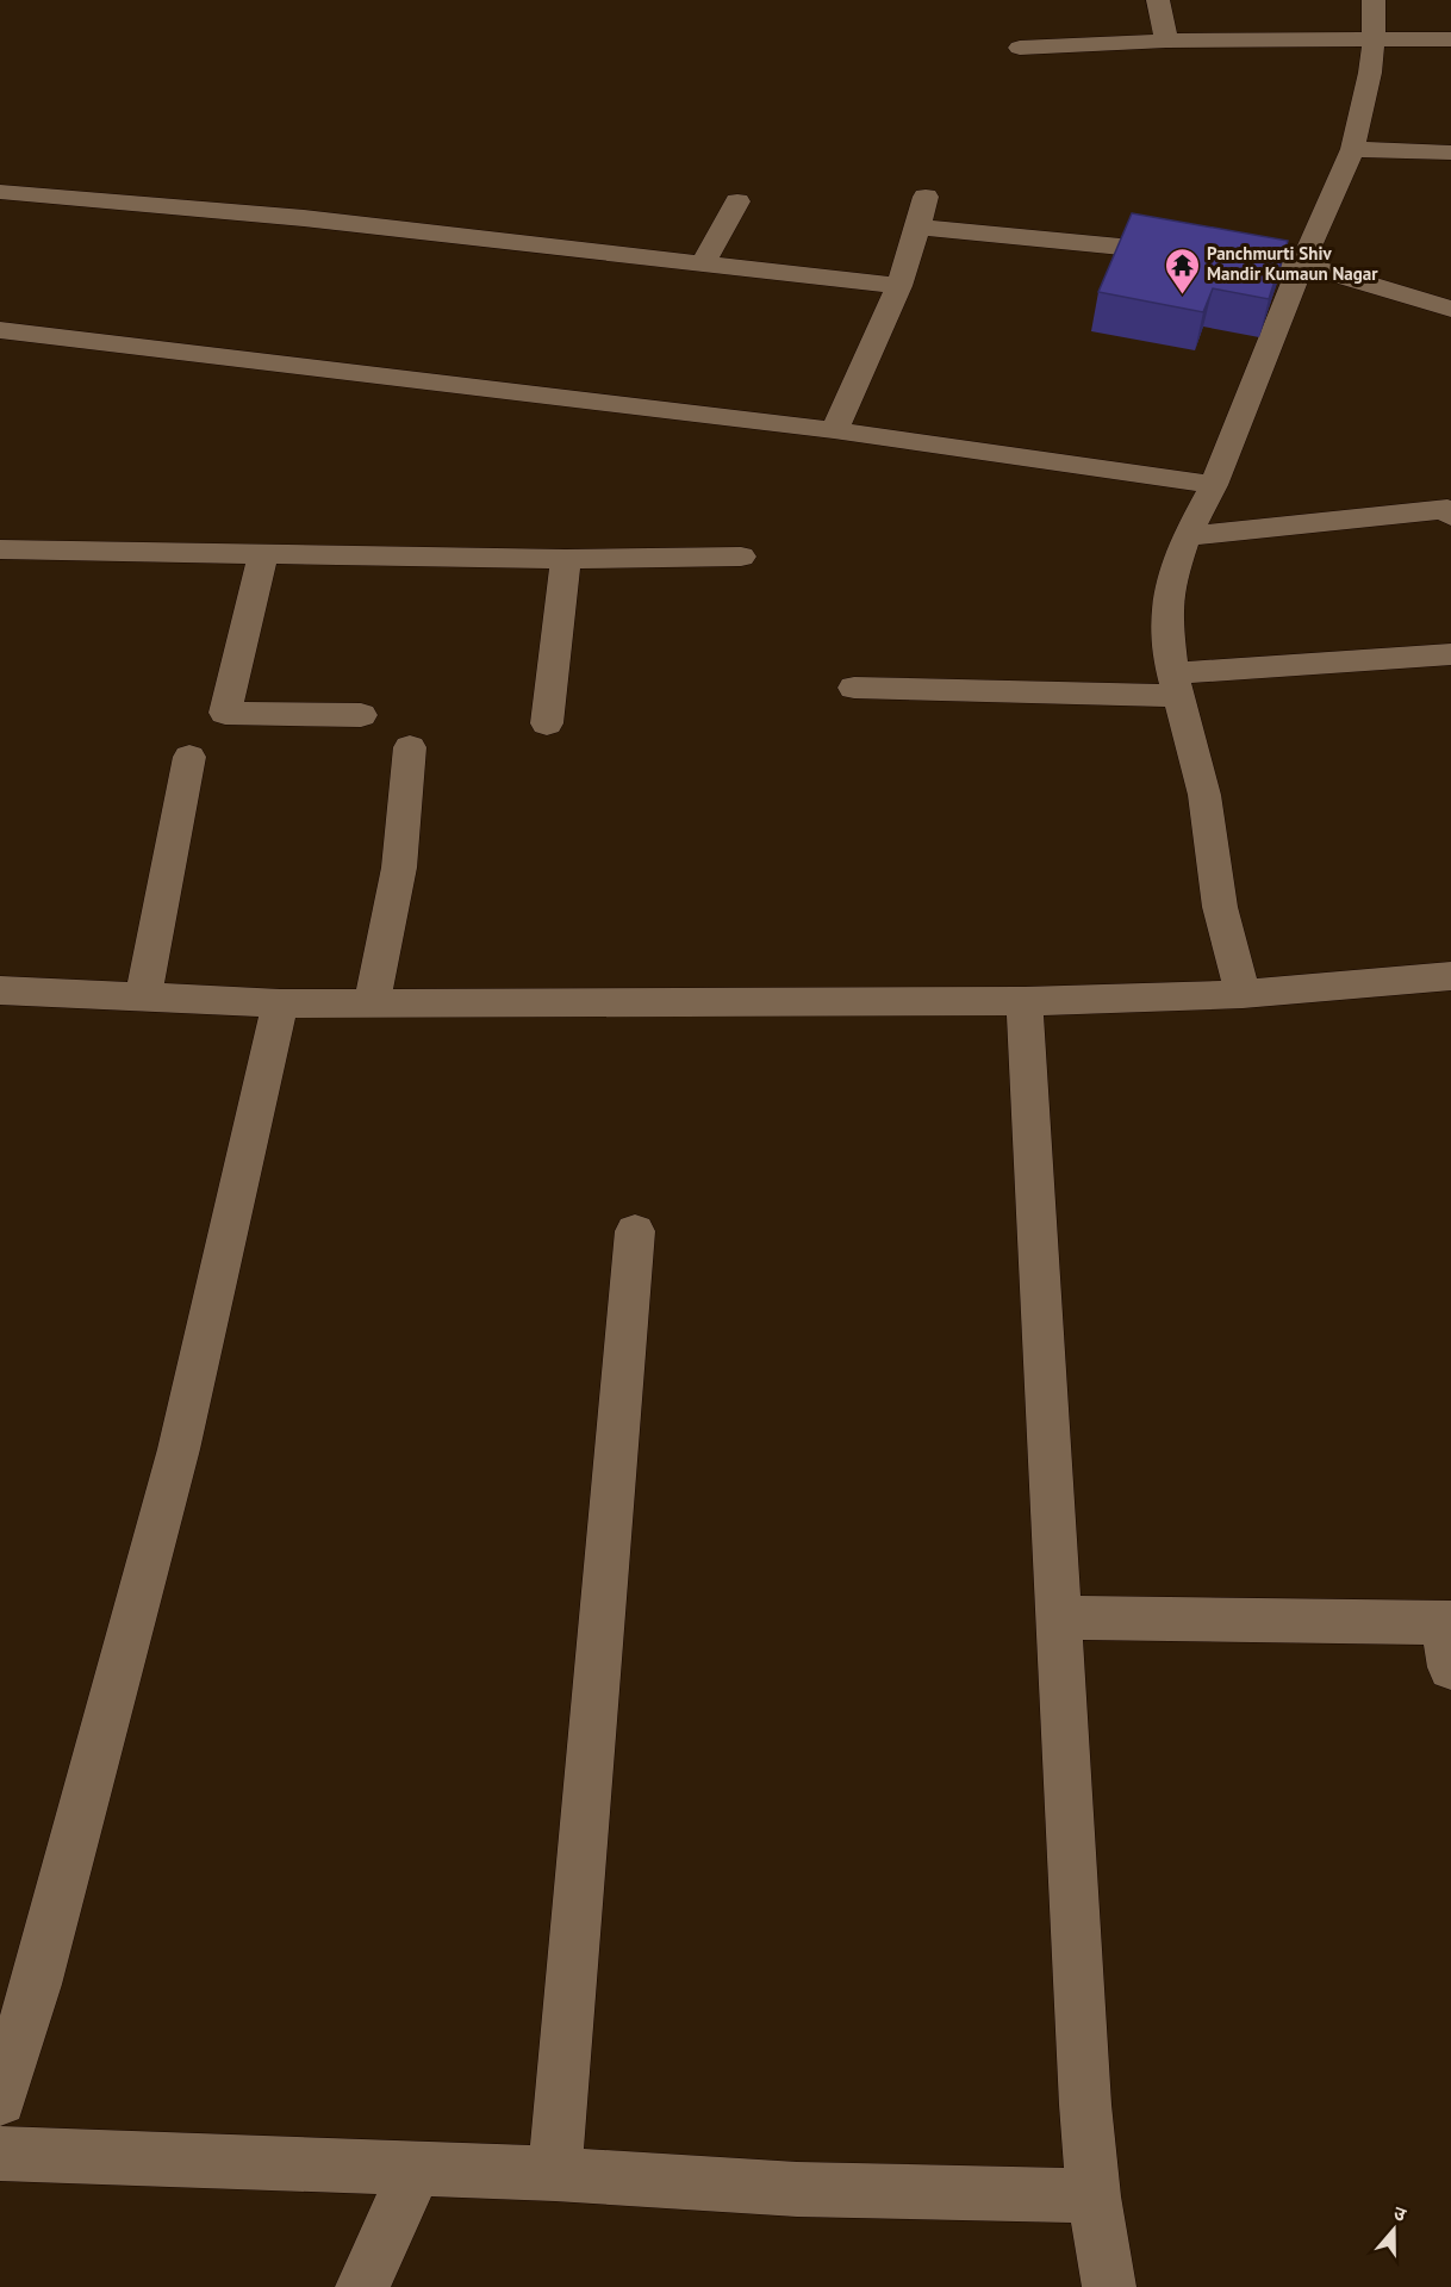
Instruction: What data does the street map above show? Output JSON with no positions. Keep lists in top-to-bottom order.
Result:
{
  "places": {
    "temple": ["Panchmurti Shiv Mandir Kumaun Nagar"]
  },
  "north": "top"
}
